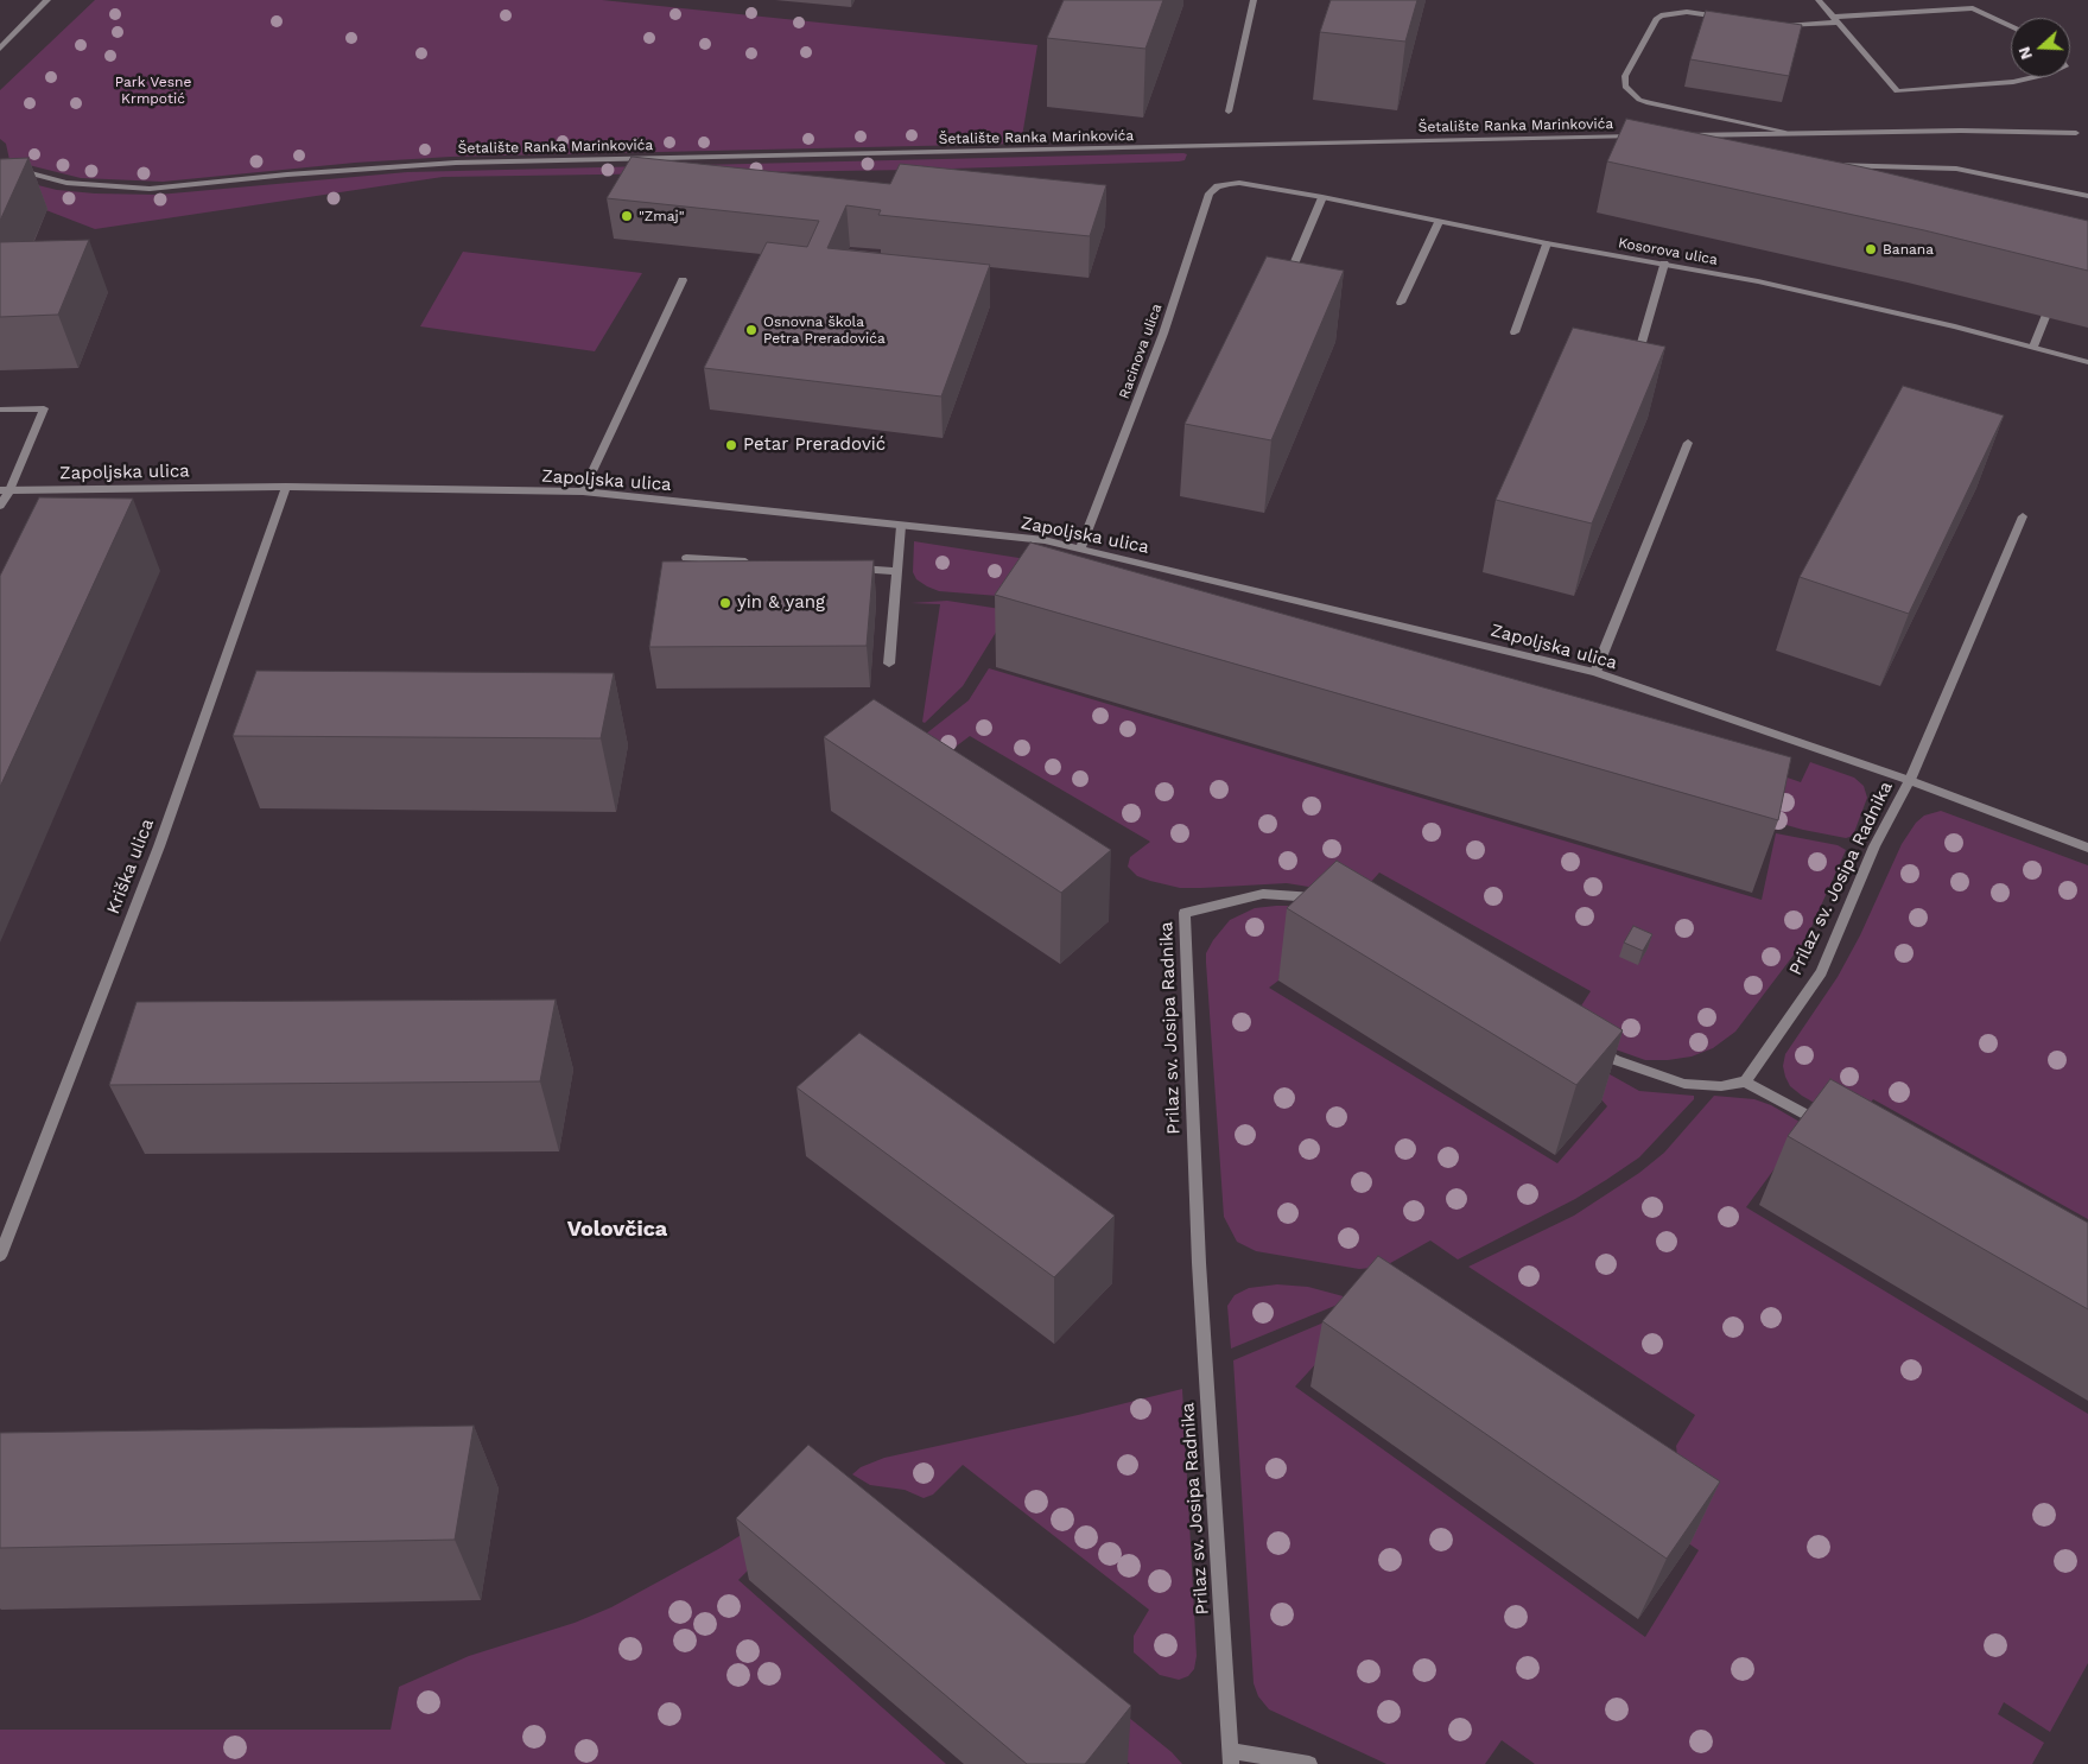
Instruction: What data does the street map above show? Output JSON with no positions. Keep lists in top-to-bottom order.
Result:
{
  "streets": {
    "street": [
      "Šetalište Ranka Marinkovića",
      "Kosorova ulica",
      "Racinova ulica",
      "Zapoljska ulica",
      "Kriška ulica",
      "Prilaz sv. Josipa Radnika"
    ]
  },
  "crossings": [
    ["Kosorova ulica", "Racinova ulica"],
    ["Racinova ulica", "Zapoljska ulica"],
    ["Zapoljska ulica", "Kriška ulica"],
    ["Zapoljska ulica", "Prilaz sv. Josipa Radnika"]
  ],
  "districts": ["Volovčica"],
  "parks": ["Park Vesne Krmpotić"],
  "places": [
    "\"Zmaj\"",
    "Banana",
    "Osnovna škola Petra Preradovića",
    "Petar Preradović",
    "yin & yang"
  ],
  "north": "left"
}
